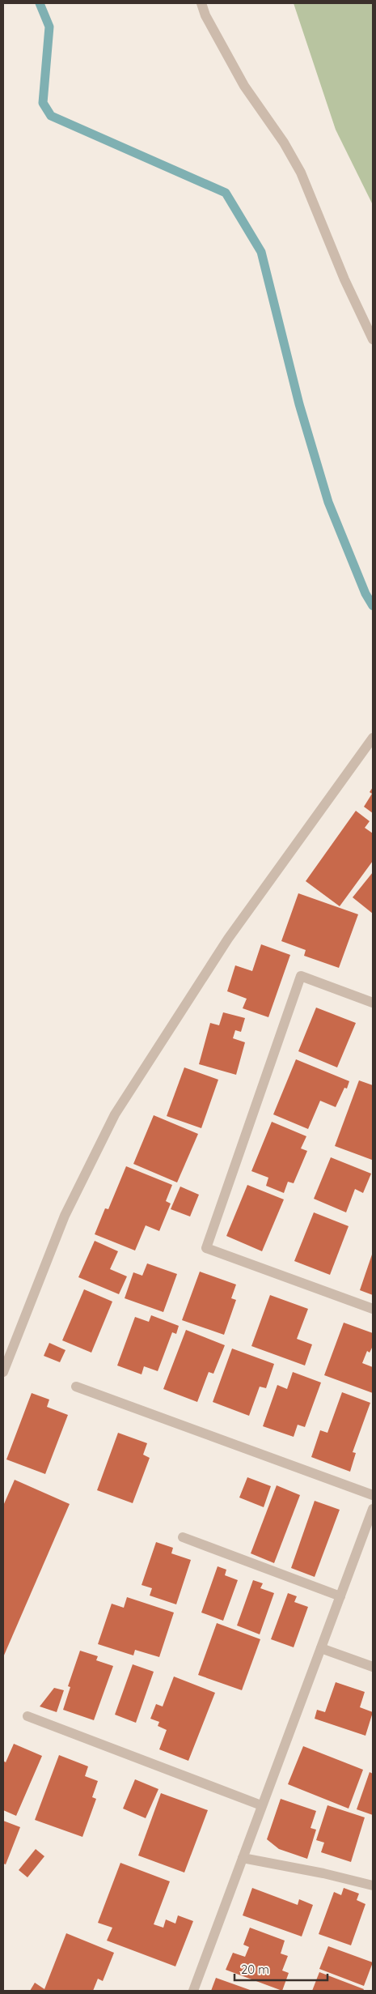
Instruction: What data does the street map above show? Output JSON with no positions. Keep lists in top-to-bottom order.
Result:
{
  "scale_bar": "20 m"
}
